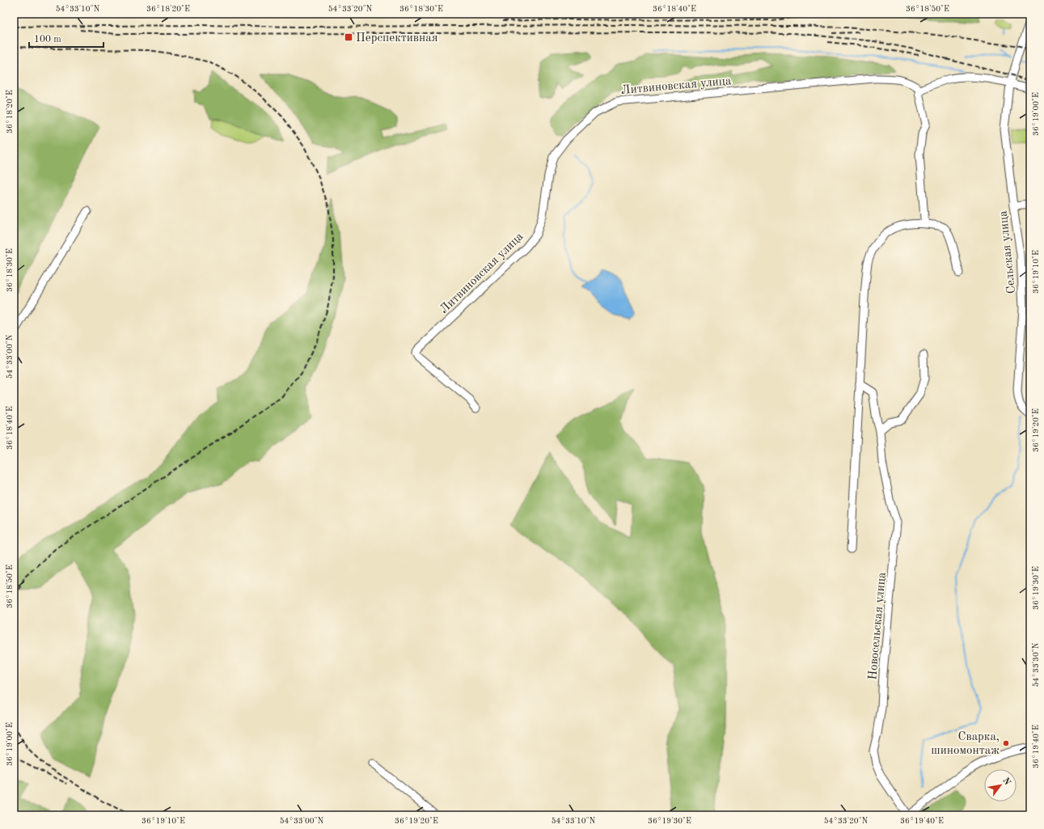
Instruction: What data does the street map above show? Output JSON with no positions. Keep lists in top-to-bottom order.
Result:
{
  "streets": {
    "street": ["Литвиновская улица", "Сельская улица", "Новосельская улица"]
  },
  "places": {
    "transit": ["Перспективная"],
    "other": ["Сварка, шиномонтаж"]
  },
  "scale_bar": "100 m",
  "north": "top right",
  "coordinates": [
    "54°33'10\"N",
    "36°18'20\"E",
    "54°33'20\"N",
    "36°18'30\"E",
    "36°18'40\"E",
    "36°18'50\"E",
    "36°19'00\"E",
    "36°19'10\"E",
    "54°33'00\"N",
    "36°19'20\"E",
    "36°19'30\"E",
    "54°33'30\"N",
    "36°19'40\"E"
  ]
}
